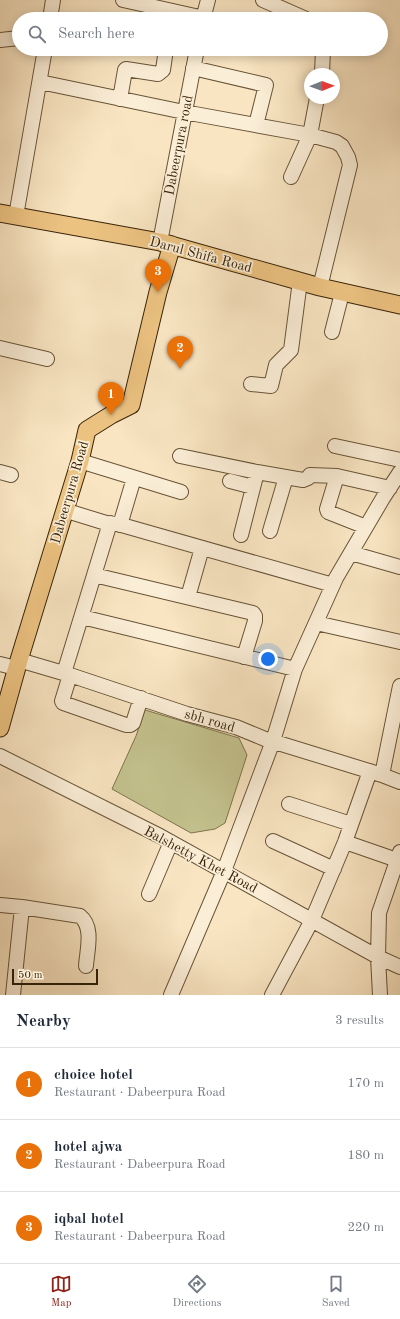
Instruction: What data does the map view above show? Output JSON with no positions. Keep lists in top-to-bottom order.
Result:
{
  "streets": {
    "main road": ["Darul Shifa Road", "Dabeerpura Road"],
    "street": ["Dabeerpura road", "sbh road", "Balshetty Khet Road"]
  },
  "crossings": [
    ["Dabeerpura road", "Darul Shifa Road"],
    ["Dabeerpura road", "Dabeerpura Road"],
    ["Darul Shifa Road", "Dabeerpura Road"],
    ["Dabeerpura Road", "sbh road"]
  ],
  "scale_bar": "50 m",
  "north": "right",
  "page": {
    "search": "Search here",
    "pins": ["3", "2", "1"],
    "scale": "50 m",
    "heading": ["Nearby", "3 results"],
    "list": [
      {
        "mark": "1",
        "name": "choice hotel",
        "note": "Restaurant · Dabeerpura Road",
        "value": "170 m"
      },
      {
        "mark": "2",
        "name": "hotel ajwa",
        "note": "Restaurant · Dabeerpura Road",
        "value": "180 m"
      },
      {
        "mark": "3",
        "name": "iqbal hotel",
        "note": "Restaurant · Dabeerpura Road",
        "value": "220 m"
      }
    ],
    "nav": ["Map", "Directions", "Saved"]
  }
}
